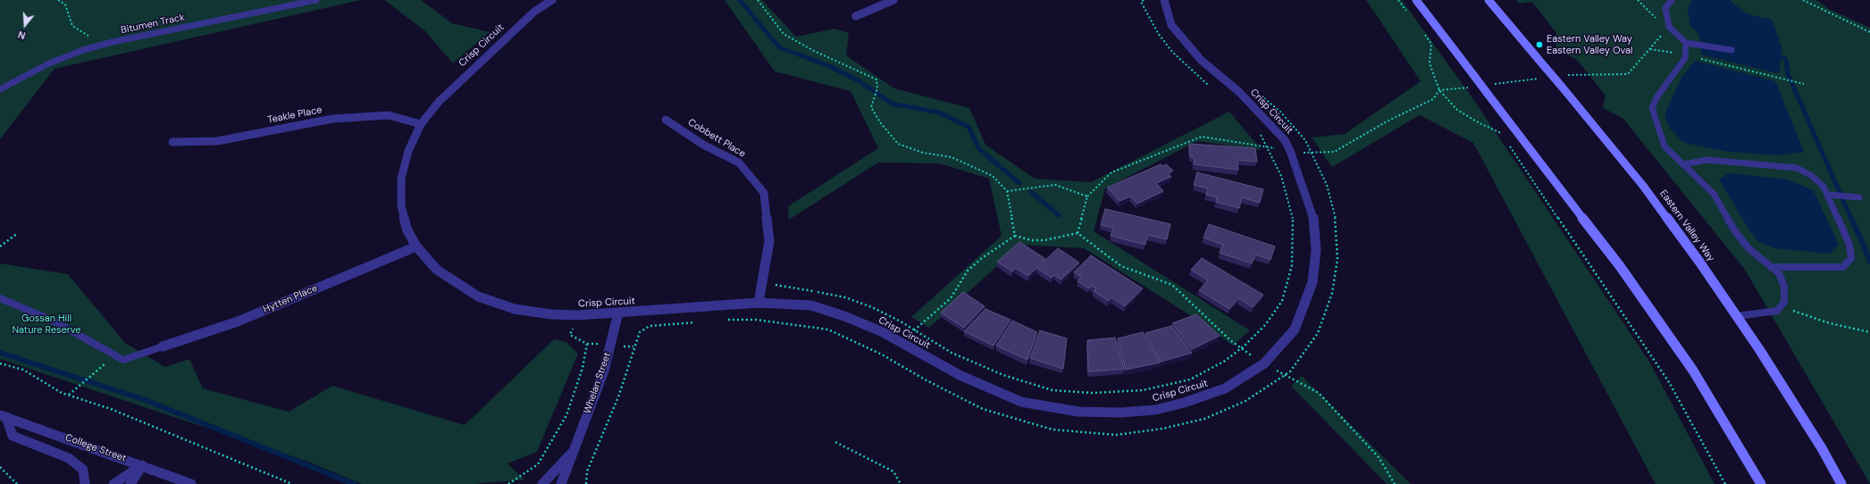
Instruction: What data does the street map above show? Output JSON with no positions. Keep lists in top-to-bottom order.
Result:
{
  "streets": {
    "main road": ["Eastern Valley Way"],
    "street": [
      "Crisp Circuit",
      "Teakle Place",
      "Cobbett Place",
      "Hytten Place",
      "Whelan Street",
      "College Street"
    ],
    "lane": ["Bitumen Track"]
  },
  "crossings": [
    ["Crisp Circuit", "Teakle Place"],
    ["Crisp Circuit", "Cobbett Place"],
    ["Crisp Circuit", "Hytten Place"],
    ["Crisp Circuit", "Whelan Street"]
  ],
  "parks": ["Gossan Hill Nature Reserve"],
  "places": ["Eastern Valley Way Eastern Valley Oval"],
  "north": "bottom"
}
